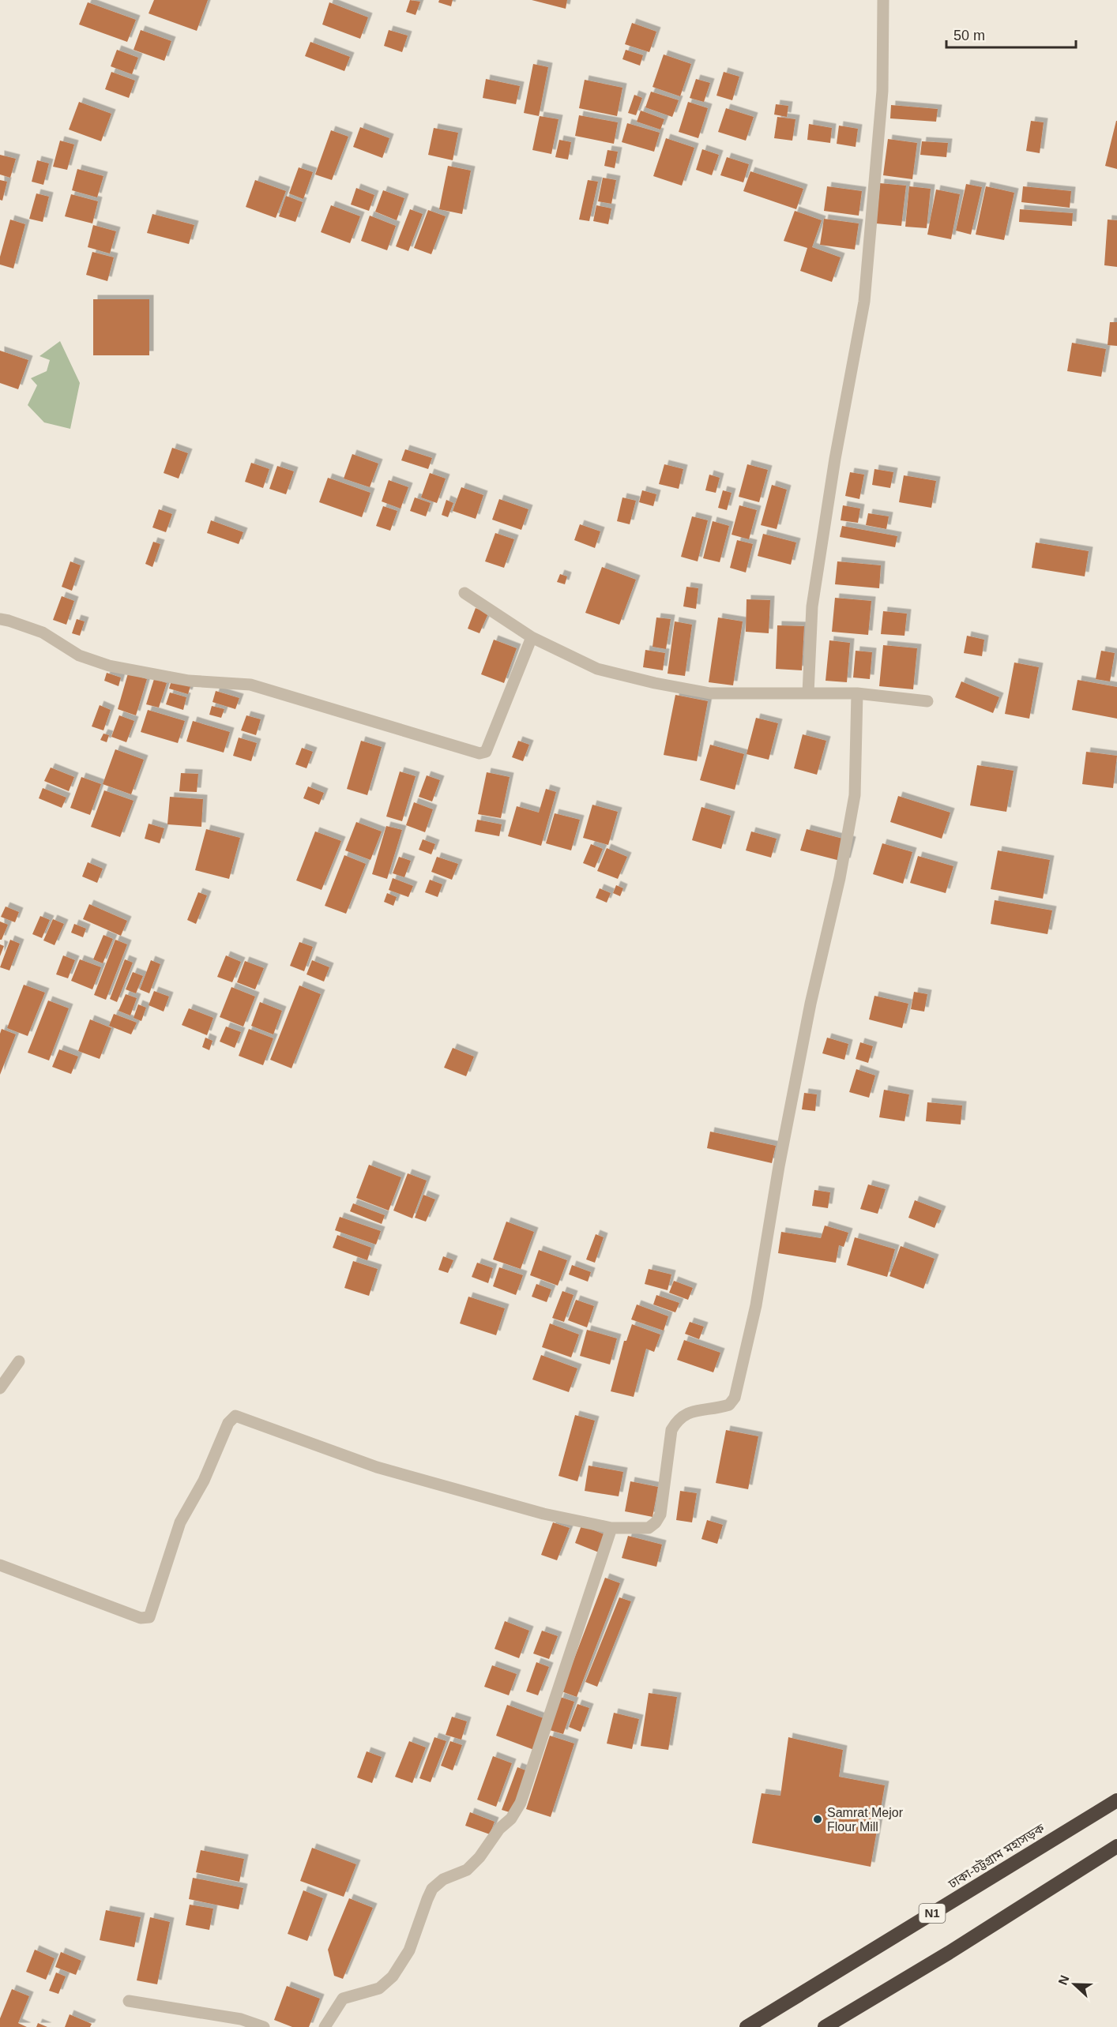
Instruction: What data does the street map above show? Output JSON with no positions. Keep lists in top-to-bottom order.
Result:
{
  "streets": {
    "highway": ["ঢাকা-চট্টগ্রাম মহাসড়ক", "N1"]
  },
  "places": ["Samrat Mejor Flour Mill"],
  "scale_bar": "50 m",
  "north": "left"
}
